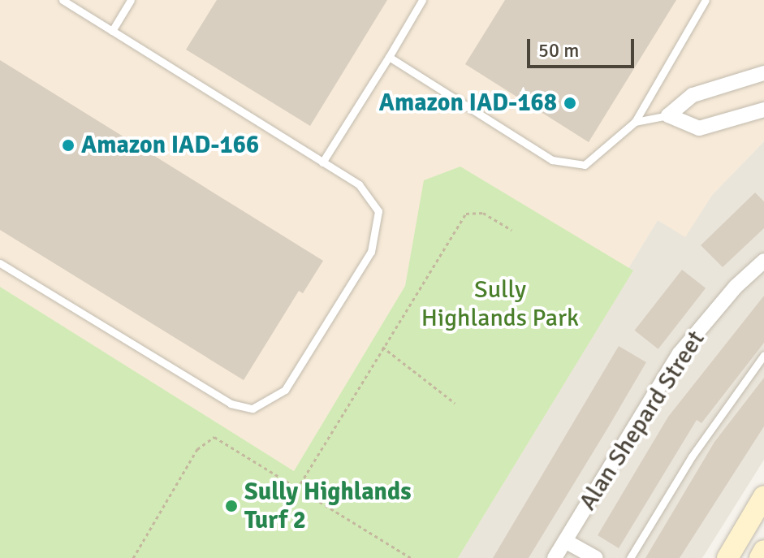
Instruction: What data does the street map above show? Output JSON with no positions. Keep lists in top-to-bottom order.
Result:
{
  "streets": {
    "street": ["Alan Shepard Street"]
  },
  "parks": ["Sully Highlands Park"],
  "places": ["Amazon IAD-168", "Amazon IAD-166", "Sully Highlands Turf 2"],
  "scale_bar": "50 m"
}
